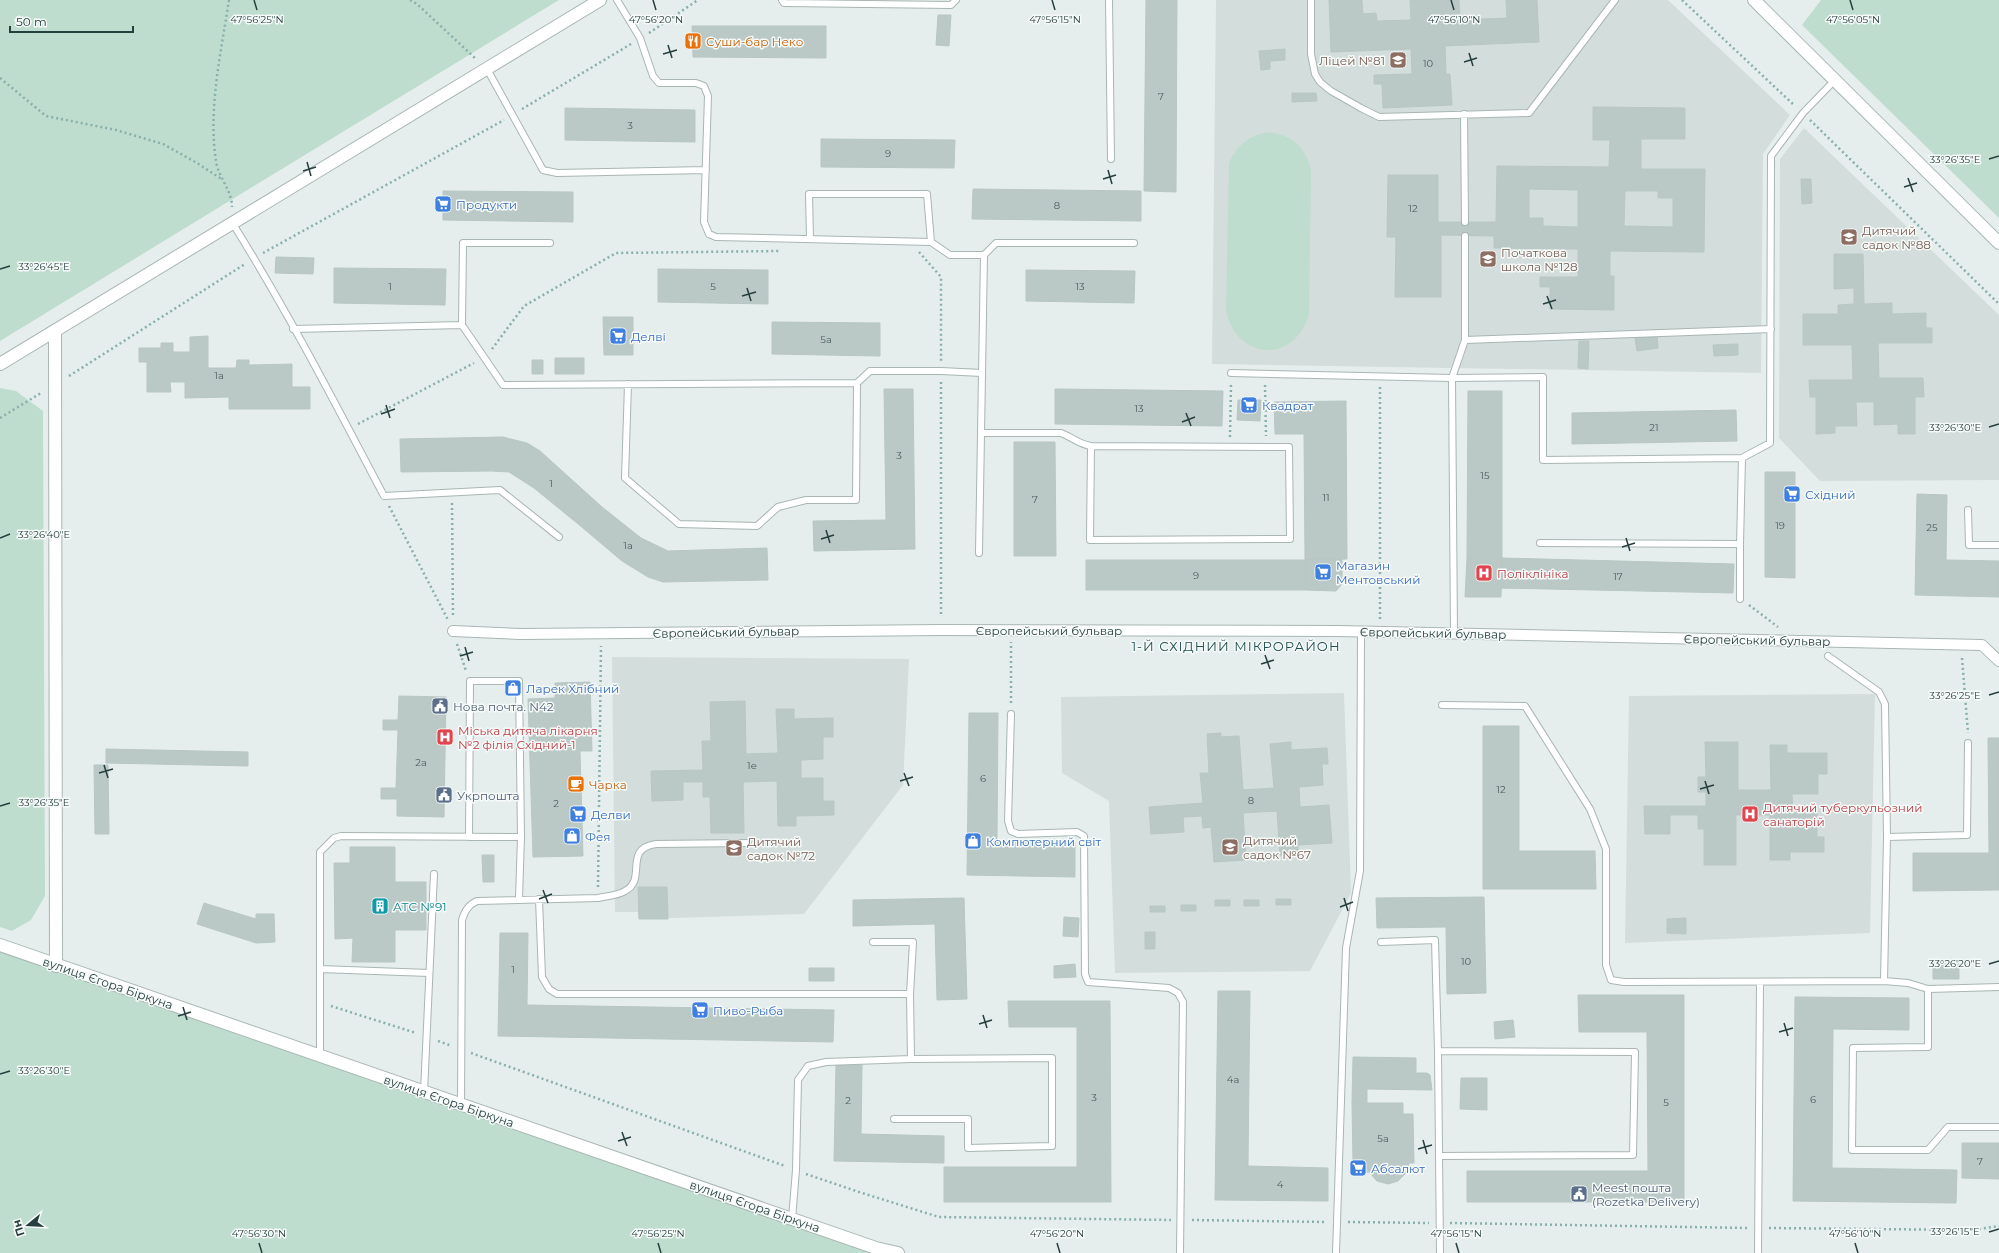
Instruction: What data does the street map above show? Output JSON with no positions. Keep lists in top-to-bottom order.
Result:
{
  "streets": {
    "street": ["Європейський бульвар", "вулиця Єгора Біркуна"]
  },
  "districts": ["1-Й СХІДНИЙ МІКРОРАЙОН"],
  "places": {
    "restaurant": ["Суши-бар Неко"],
    "school or university": [
      "Ліцей №81",
      "Дитячий садок №88",
      "Початкова школа №128",
      "Дитячий садок №67",
      "Дитячий садок №72"
    ],
    "supermarket": [
      "Продукти",
      "Делві",
      "Квадрат",
      "Східний",
      "Магазин Ментовський",
      "Делви",
      "Пиво-Рыба",
      "Абсалют"
    ],
    "hospital": ["Поліклініка", "Міська дитяча лікарня №2 філія Східний-1", "Дитячий туберкульозний санаторій"],
    "shop": ["Ларек Хлібний", "Фея", "Компютерний світ"],
    "public building": ["Нова почта. N42", "Укрпошта", "Meest пошта (Rozetka Delivery)"],
    "cafe": ["Чарка"],
    "building": ["АТС №91"]
  },
  "house_numbers": [
    "10",
    "7",
    "3",
    "9",
    "8",
    "12",
    "1",
    "5",
    "13",
    "5а",
    "1а",
    "13",
    "21",
    "3",
    "15",
    "1",
    "11",
    "7",
    "19",
    "25",
    "1а",
    "9",
    "17",
    "2а",
    "1е",
    "6",
    "12",
    "8",
    "2",
    "10",
    "1",
    "4а",
    "3",
    "6",
    "2",
    "5",
    "5а",
    "7",
    "4"
  ],
  "scale_bar": "50 m",
  "north": "left",
  "coordinates": [
    "47°56'25\"N",
    "47°56'20\"N",
    "47°56'15\"N",
    "47°56'10\"N",
    "47°56'05\"N",
    "33°26'35\"E",
    "33°26'45\"E",
    "33°26'30\"E",
    "33°26'40\"E",
    "33°26'25\"E",
    "33°26'20\"E",
    "33°26'15\"E",
    "47°56'30\"N"
  ]
}
